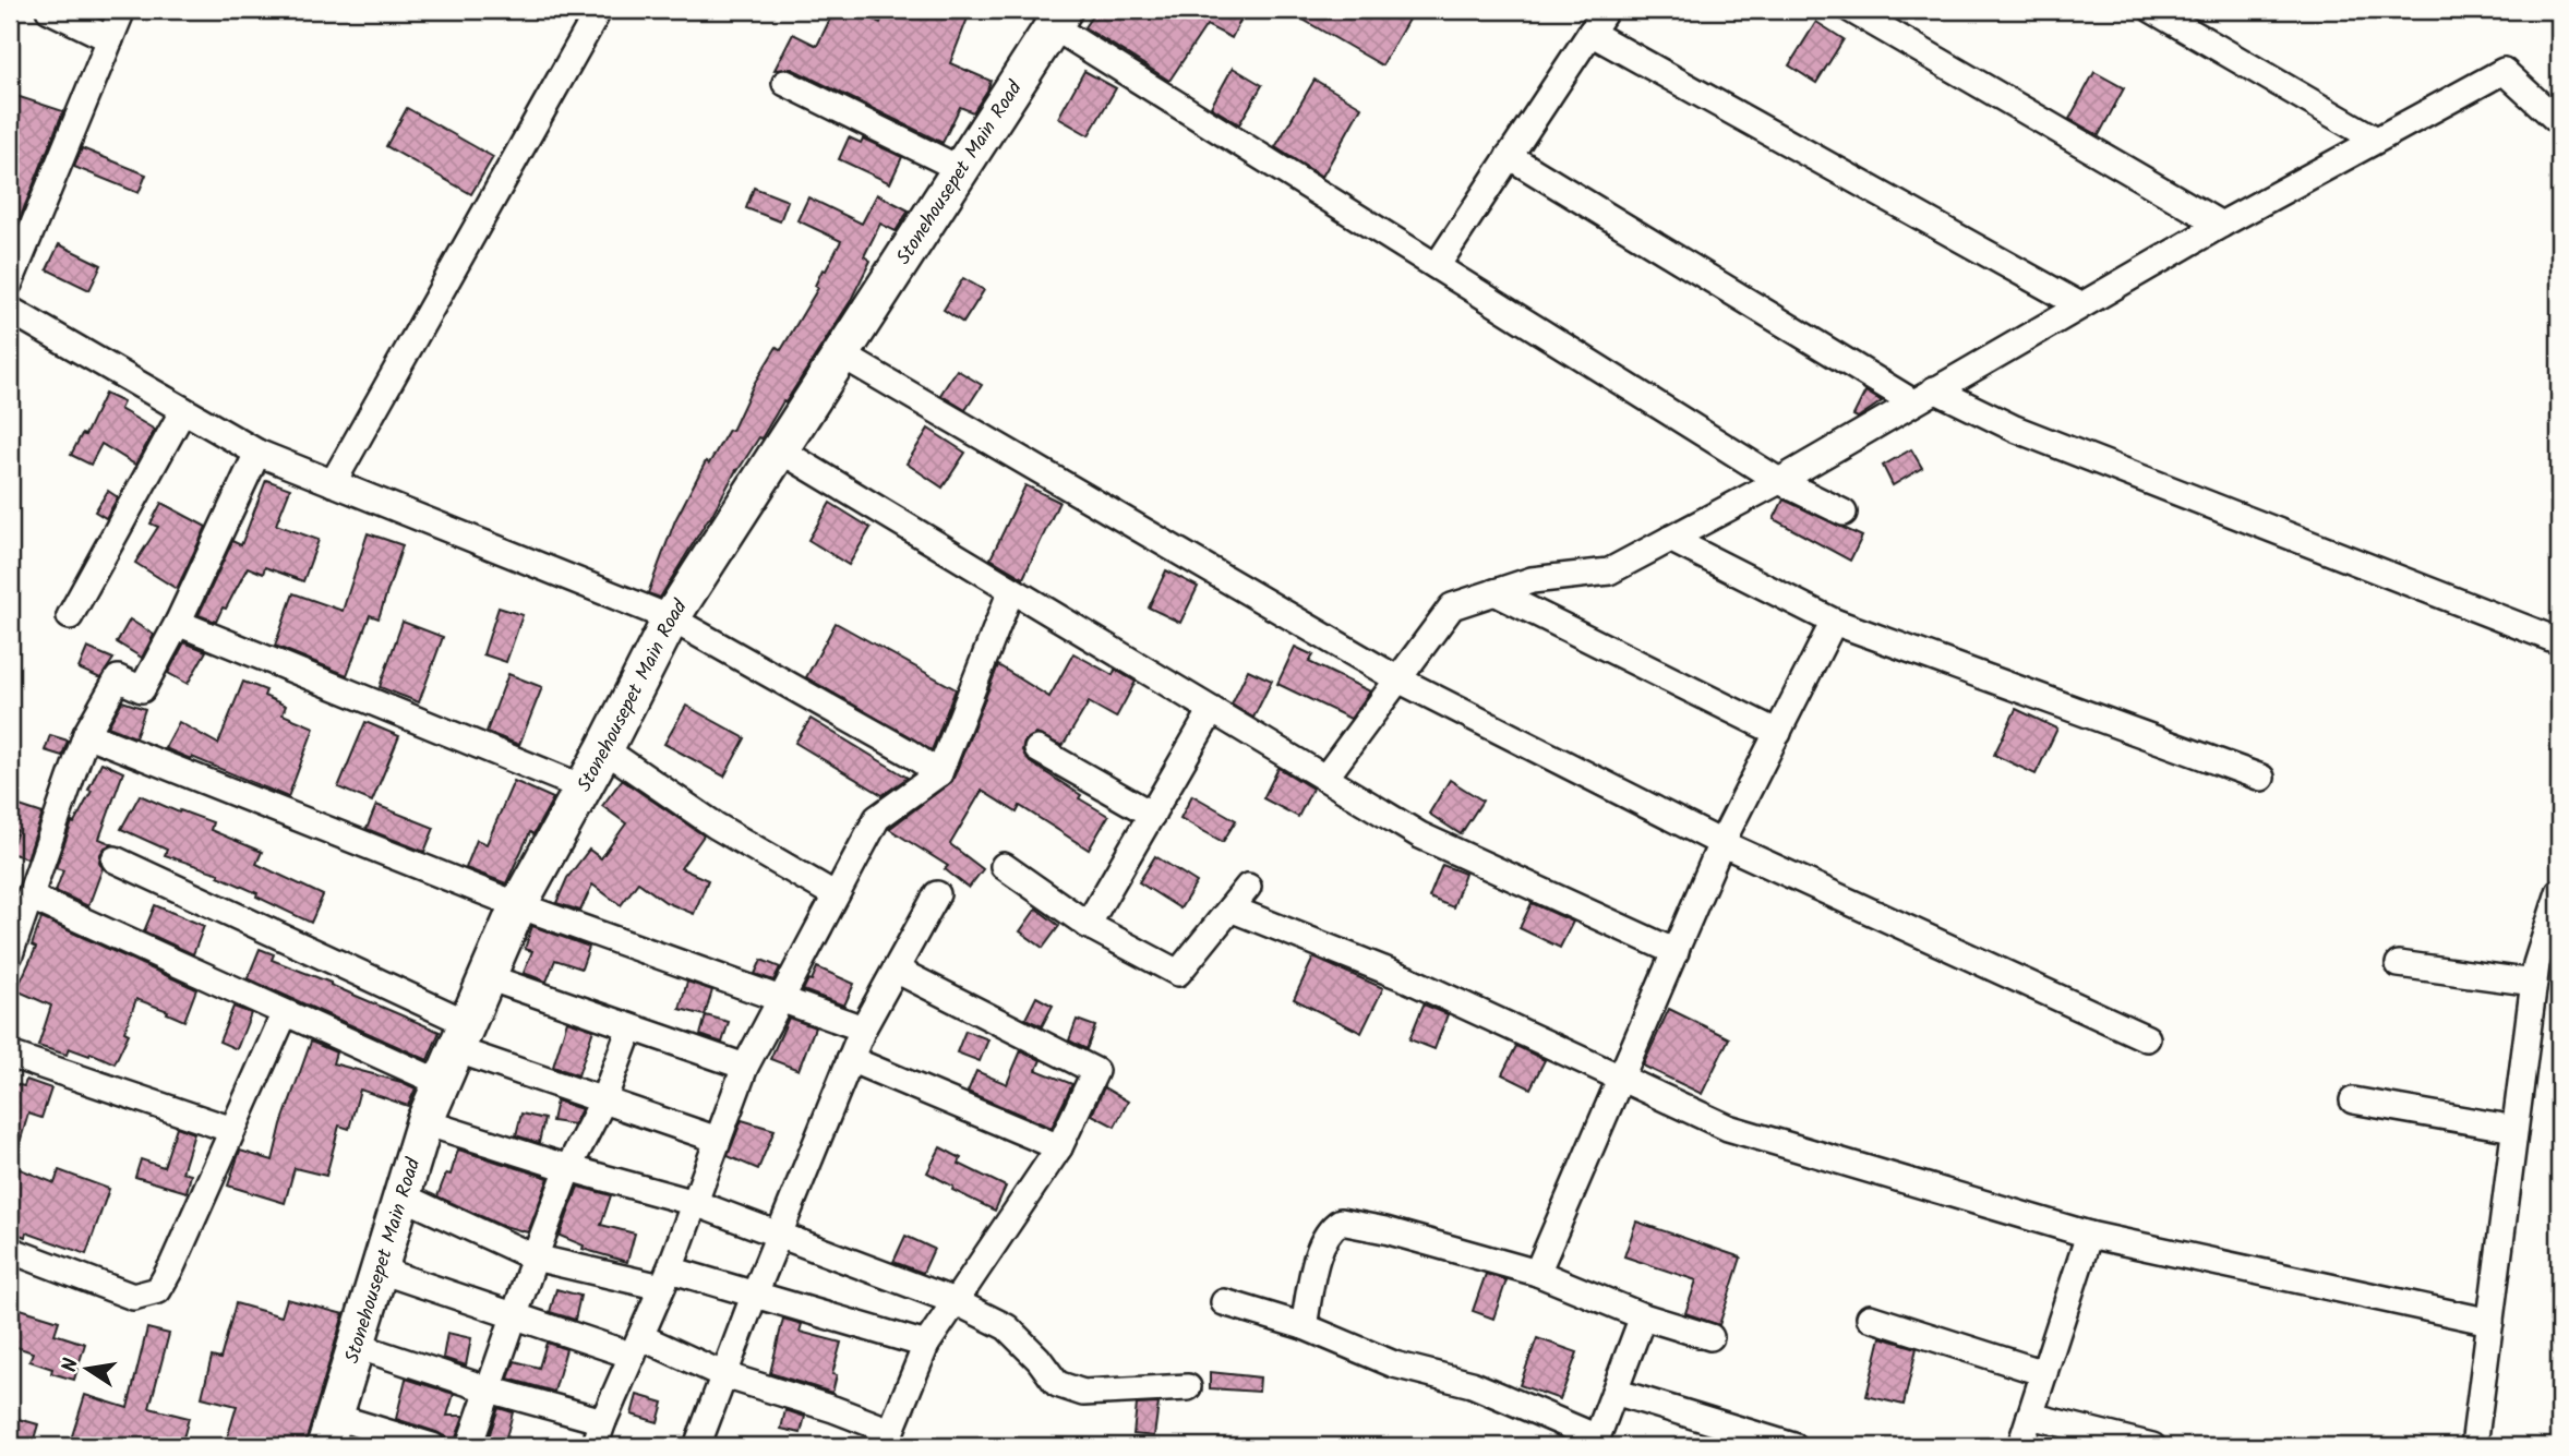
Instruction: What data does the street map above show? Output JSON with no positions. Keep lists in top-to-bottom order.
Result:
{
  "streets": {
    "main road": ["Stonehousepet Main Road"]
  },
  "north": "left"
}
